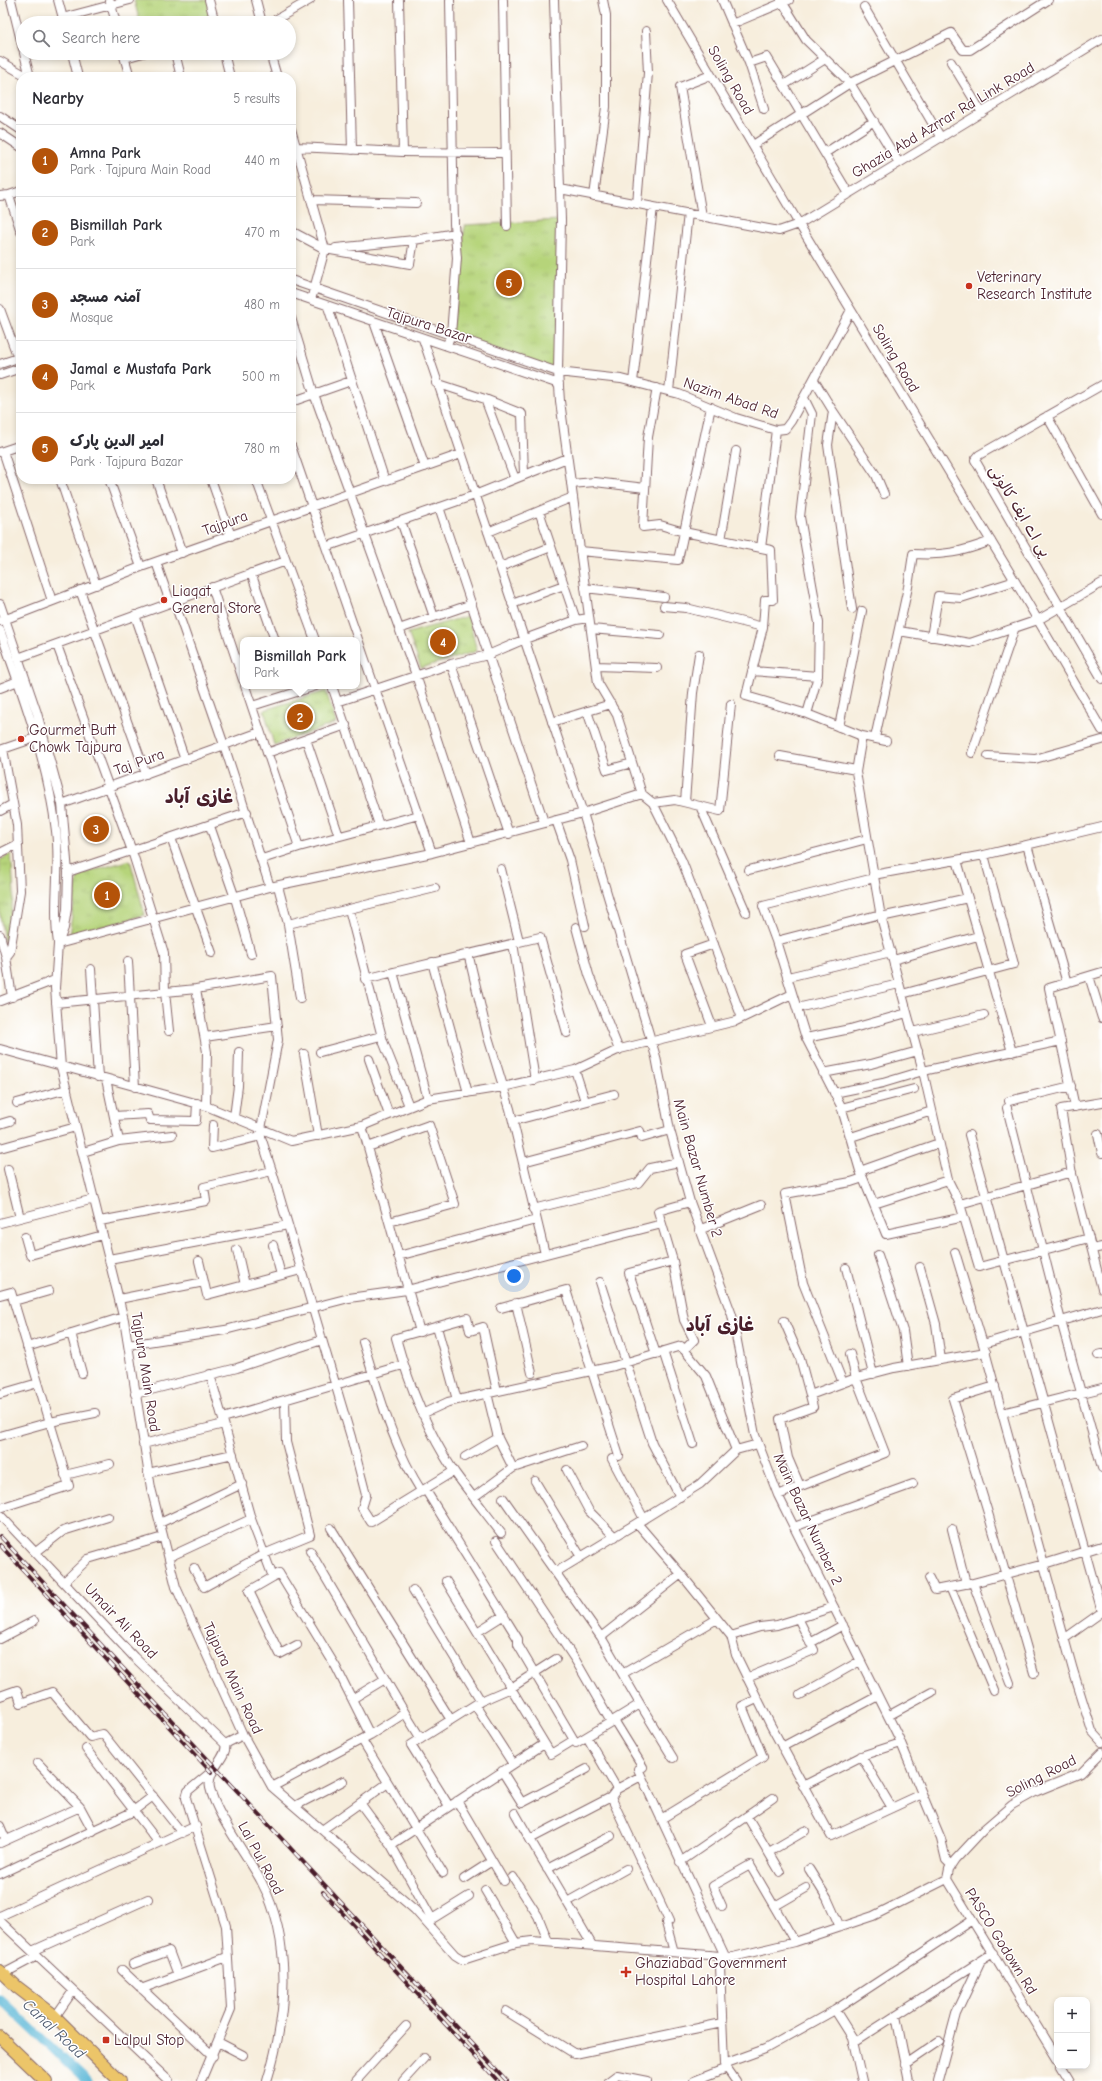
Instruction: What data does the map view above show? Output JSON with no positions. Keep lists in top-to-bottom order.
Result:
{
  "streets": {
    "street": [
      "Soling Road",
      "Ghazia Abd Azrrar Rd Link Road",
      "Tajpura Bazar",
      "Nazim Abad Rd",
      "پی اے ایف کالونی",
      "Tajpura",
      "Taj Pura",
      "Main Bazar Number 2",
      "Tajpura Main Road",
      "Umair Ali Road",
      "Lal Pul Road",
      "PASCO Godown Rd"
    ]
  },
  "crossings": [
    ["Soling Road", "Ghazia Abd Azrrar Rd Link Road"],
    ["Soling Road", "Nazim Abad Rd"],
    ["Soling Road", "Main Bazar Number 2"],
    ["Soling Road", "PASCO Godown Rd"],
    ["Tajpura Bazar", "Nazim Abad Rd"],
    ["Tajpura Bazar", "Main Bazar Number 2"],
    ["Tajpura", "Main Bazar Number 2"],
    ["Tajpura", "Tajpura Main Road"],
    ["Taj Pura", "Tajpura Main Road"]
  ],
  "districts": ["غازى آباد", "غازى آباد"],
  "water": ["Canal Road"],
  "places": {
    "other": ["Veterinary Research Institute", "Liaqat General Store", "Gourmet Butt Chowk Tajpura"],
    "health": ["Ghaziabad Government Hospital Lahore"],
    "transit": ["Lalpul Stop"]
  },
  "page": {
    "search": "Search here",
    "heading": ["Nearby", "5 results"],
    "list": [
      {
        "mark": "1",
        "name": "Amna Park",
        "note": "Park · Tajpura Main Road",
        "value": "440 m"
      },
      {
        "mark": "2",
        "name": "Bismillah Park",
        "note": "Park",
        "value": "470 m"
      },
      {
        "mark": "3",
        "name": "آمنہ مسجد",
        "note": "Mosque",
        "value": "480 m"
      },
      {
        "mark": "4",
        "name": "Jamal e Mustafa Park",
        "note": "Park",
        "value": "500 m"
      },
      {
        "mark": "5",
        "name": "امیر الدین پارک",
        "note": "Park · Tajpura Bazar",
        "value": "780 m"
      }
    ],
    "pins": [
      "5",
      "4",
      "2",
      "3",
      "1"
    ],
    "popup": ["Bismillah Park", "Park"],
    "map_buttons": ["+", "−"]
  }
}
